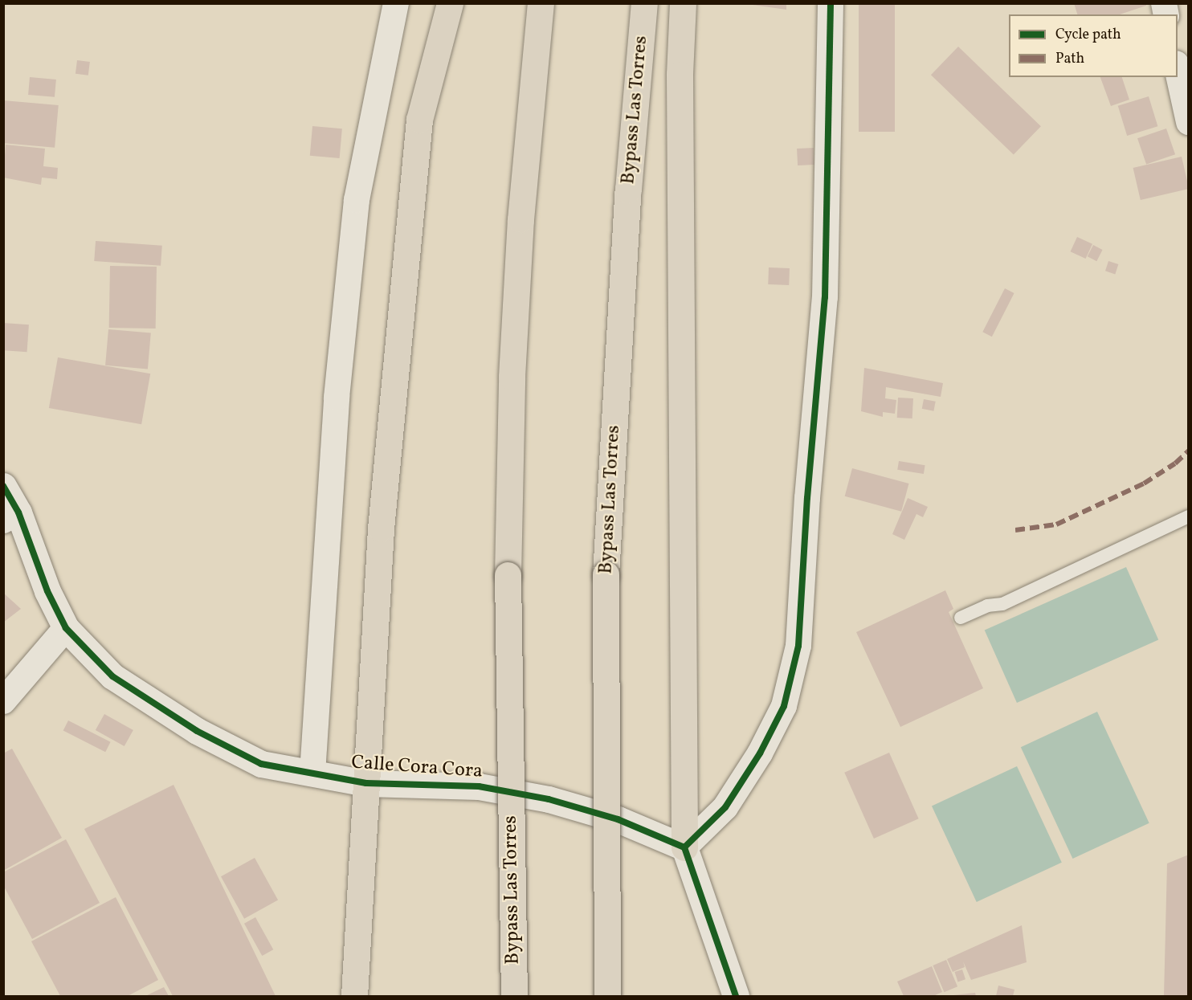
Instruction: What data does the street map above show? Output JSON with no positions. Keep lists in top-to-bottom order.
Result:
{
  "streets": {
    "highway": ["Bypass Las Torres"],
    "street": ["Calle Cora Cora"]
  },
  "legend": ["Cycle path", "Path"]
}
